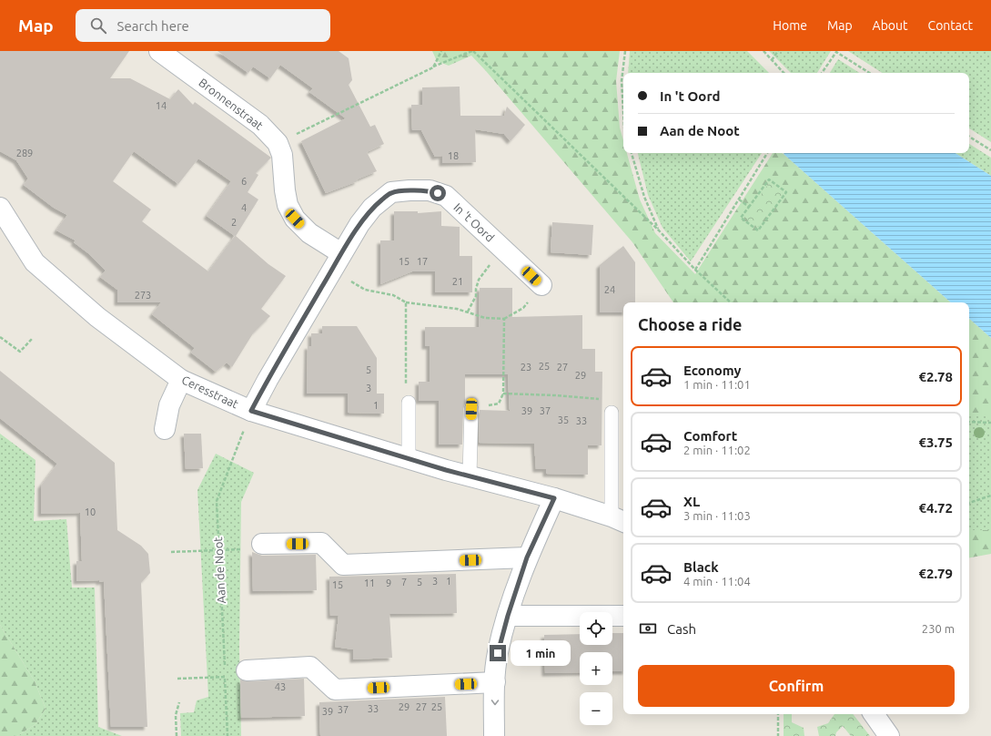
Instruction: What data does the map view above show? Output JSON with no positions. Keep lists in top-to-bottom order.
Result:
{
  "streets": {
    "street": ["Bronnenstraat", "In 't Oord", "Ceresstraat"],
    "path": ["Aan de Noot"]
  },
  "crossings": [
    ["Bronnenstraat", "In 't Oord"],
    ["In 't Oord", "Ceresstraat"],
    ["In 't Oord", "Aan de Noot"],
    ["Ceresstraat", "Aan de Noot"]
  ],
  "house_numbers": [
    "14",
    "289",
    "18",
    "6",
    "4",
    "2",
    "15",
    "17",
    "21",
    "24",
    "273",
    "25",
    "23",
    "27",
    "5",
    "29",
    "3",
    "1",
    "39",
    "37",
    "35",
    "33",
    "10",
    "3",
    "1",
    "7",
    "5",
    "11",
    "9",
    "15",
    "43",
    "29",
    "27",
    "25",
    "33",
    "37",
    "39"
  ],
  "page": {
    "header": "Map",
    "search": "Search here",
    "nav": [
      "Home",
      "Map",
      "About",
      "Contact"
    ],
    "banner": ["In 't Oord", "Aan de Noot"],
    "heading": "Choose a ride",
    "list": [
      {
        "name": "Economy",
        "note": "1 min · 11:01",
        "value": "€2.78"
      },
      {
        "name": "Comfort",
        "note": "2 min · 11:02",
        "value": "€3.75"
      },
      {
        "name": "XL",
        "note": "3 min · 11:03",
        "value": "€4.72"
      },
      {
        "name": "Black",
        "note": "4 min · 11:04",
        "value": "€2.79"
      }
    ],
    "pay": ["Cash", "230 m"],
    "map_buttons": ["+", "−"],
    "bubble": "1 min",
    "buttons": "Confirm"
  }
}
